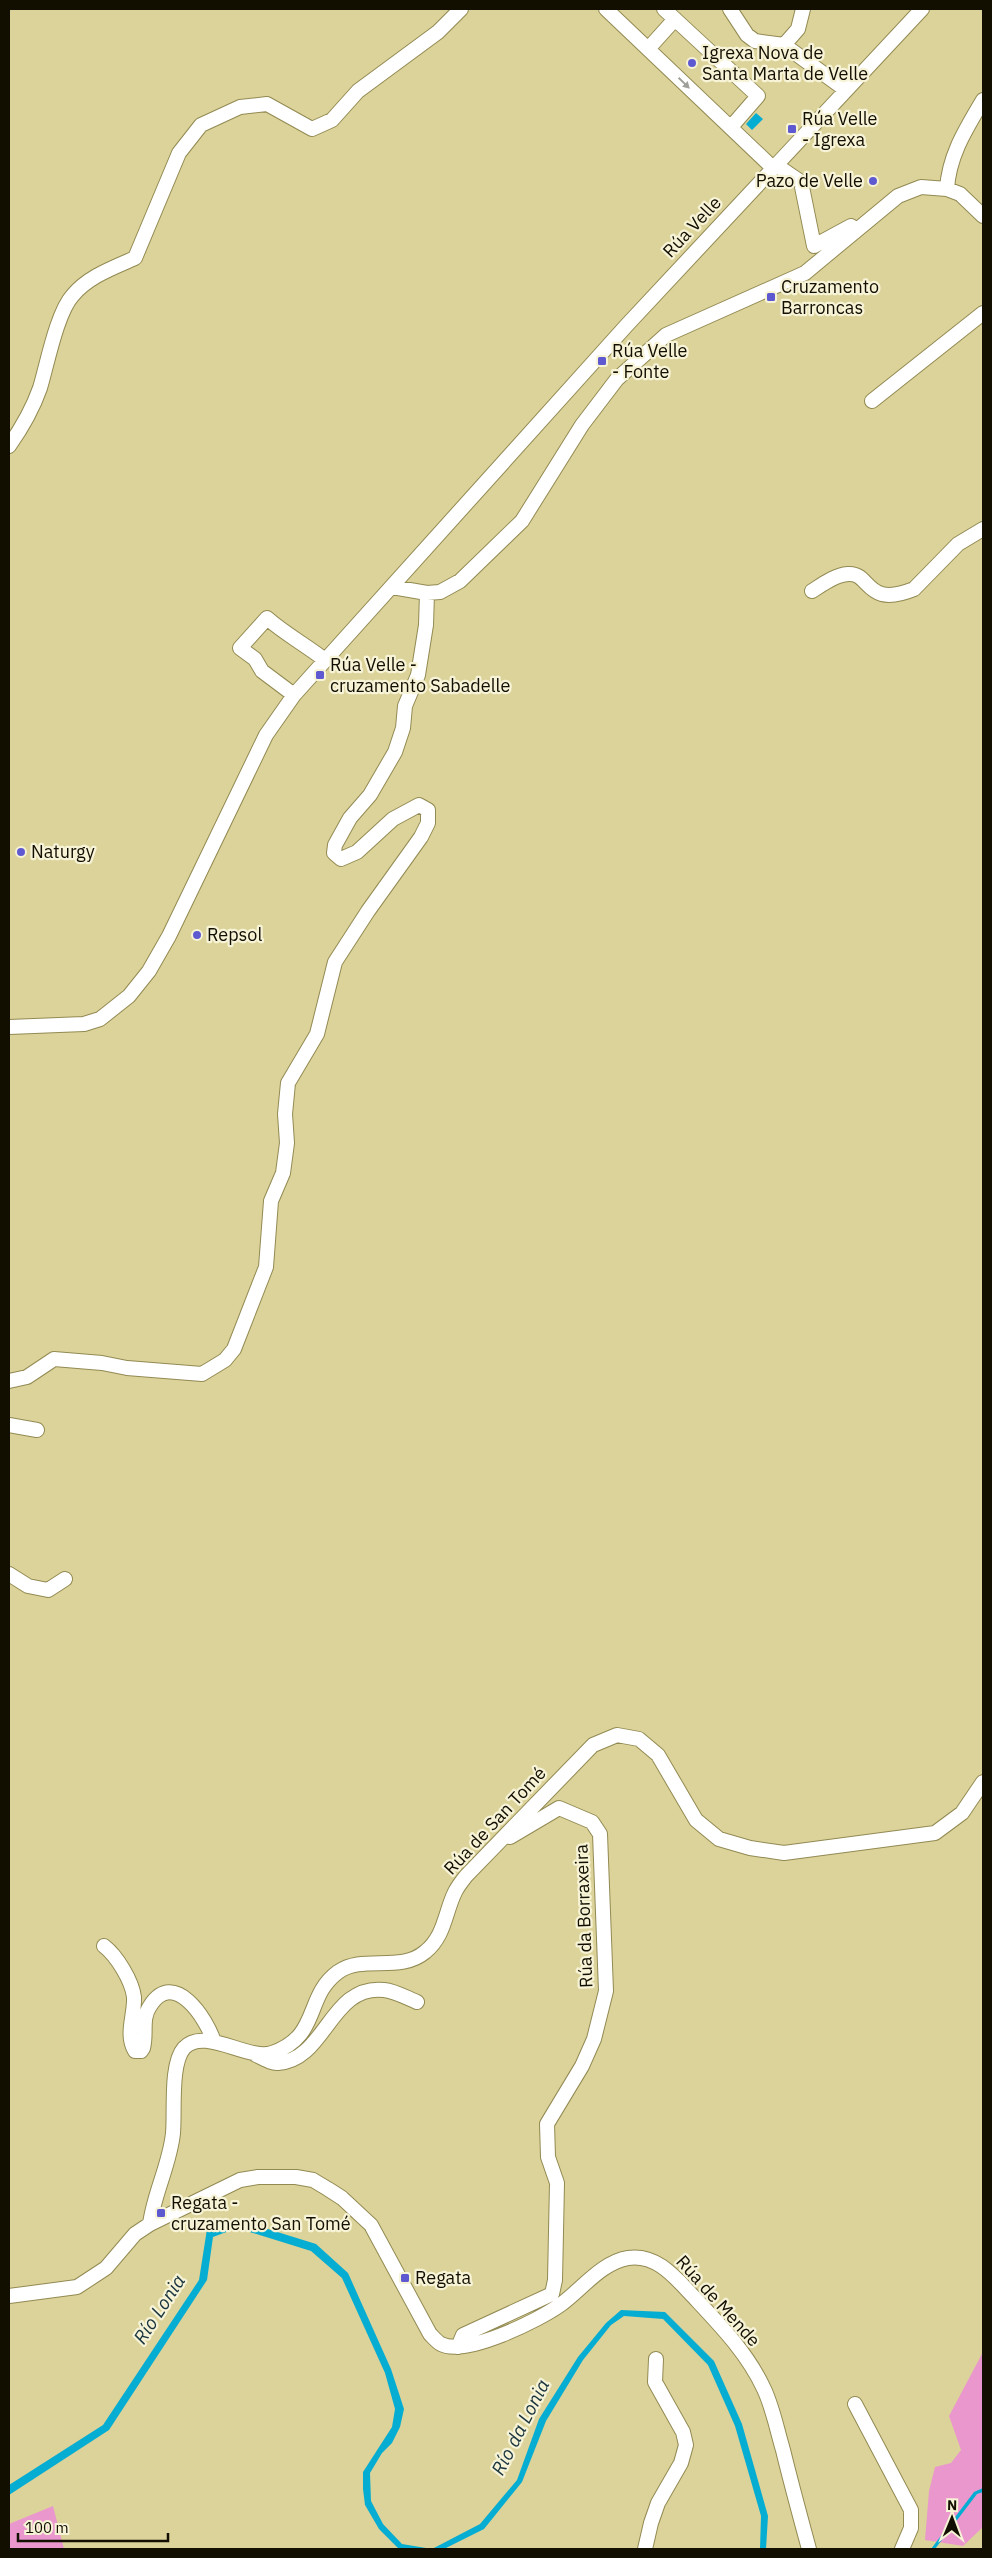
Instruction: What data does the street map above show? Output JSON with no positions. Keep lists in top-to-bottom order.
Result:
{
  "streets": {
    "street": [
      "Rúa Velle",
      "Rúa de San Tomé",
      "Rúa da Borraxeira",
      "Rúa de Mende"
    ]
  },
  "crossings": [
    ["Rúa de San Tomé", "Rúa da Borraxeira"],
    ["Rúa da Borraxeira", "Rúa de Mende"]
  ],
  "water": ["Río Lonia", "Río da Lonia"],
  "places": {
    "other": [
      "Igrexa Nova de Santa Marta de Velle",
      "Pazo de Velle",
      "Naturgy",
      "Repsol"
    ],
    "transit": [
      "Rúa Velle - Igrexa",
      "Cruzamento Barroncas",
      "Rúa Velle - Fonte",
      "Rúa Velle - cruzamento Sabadelle",
      "Regata - cruzamento San Tomé",
      "Regata"
    ]
  },
  "scale_bar": "100 m",
  "north": "top"
}
